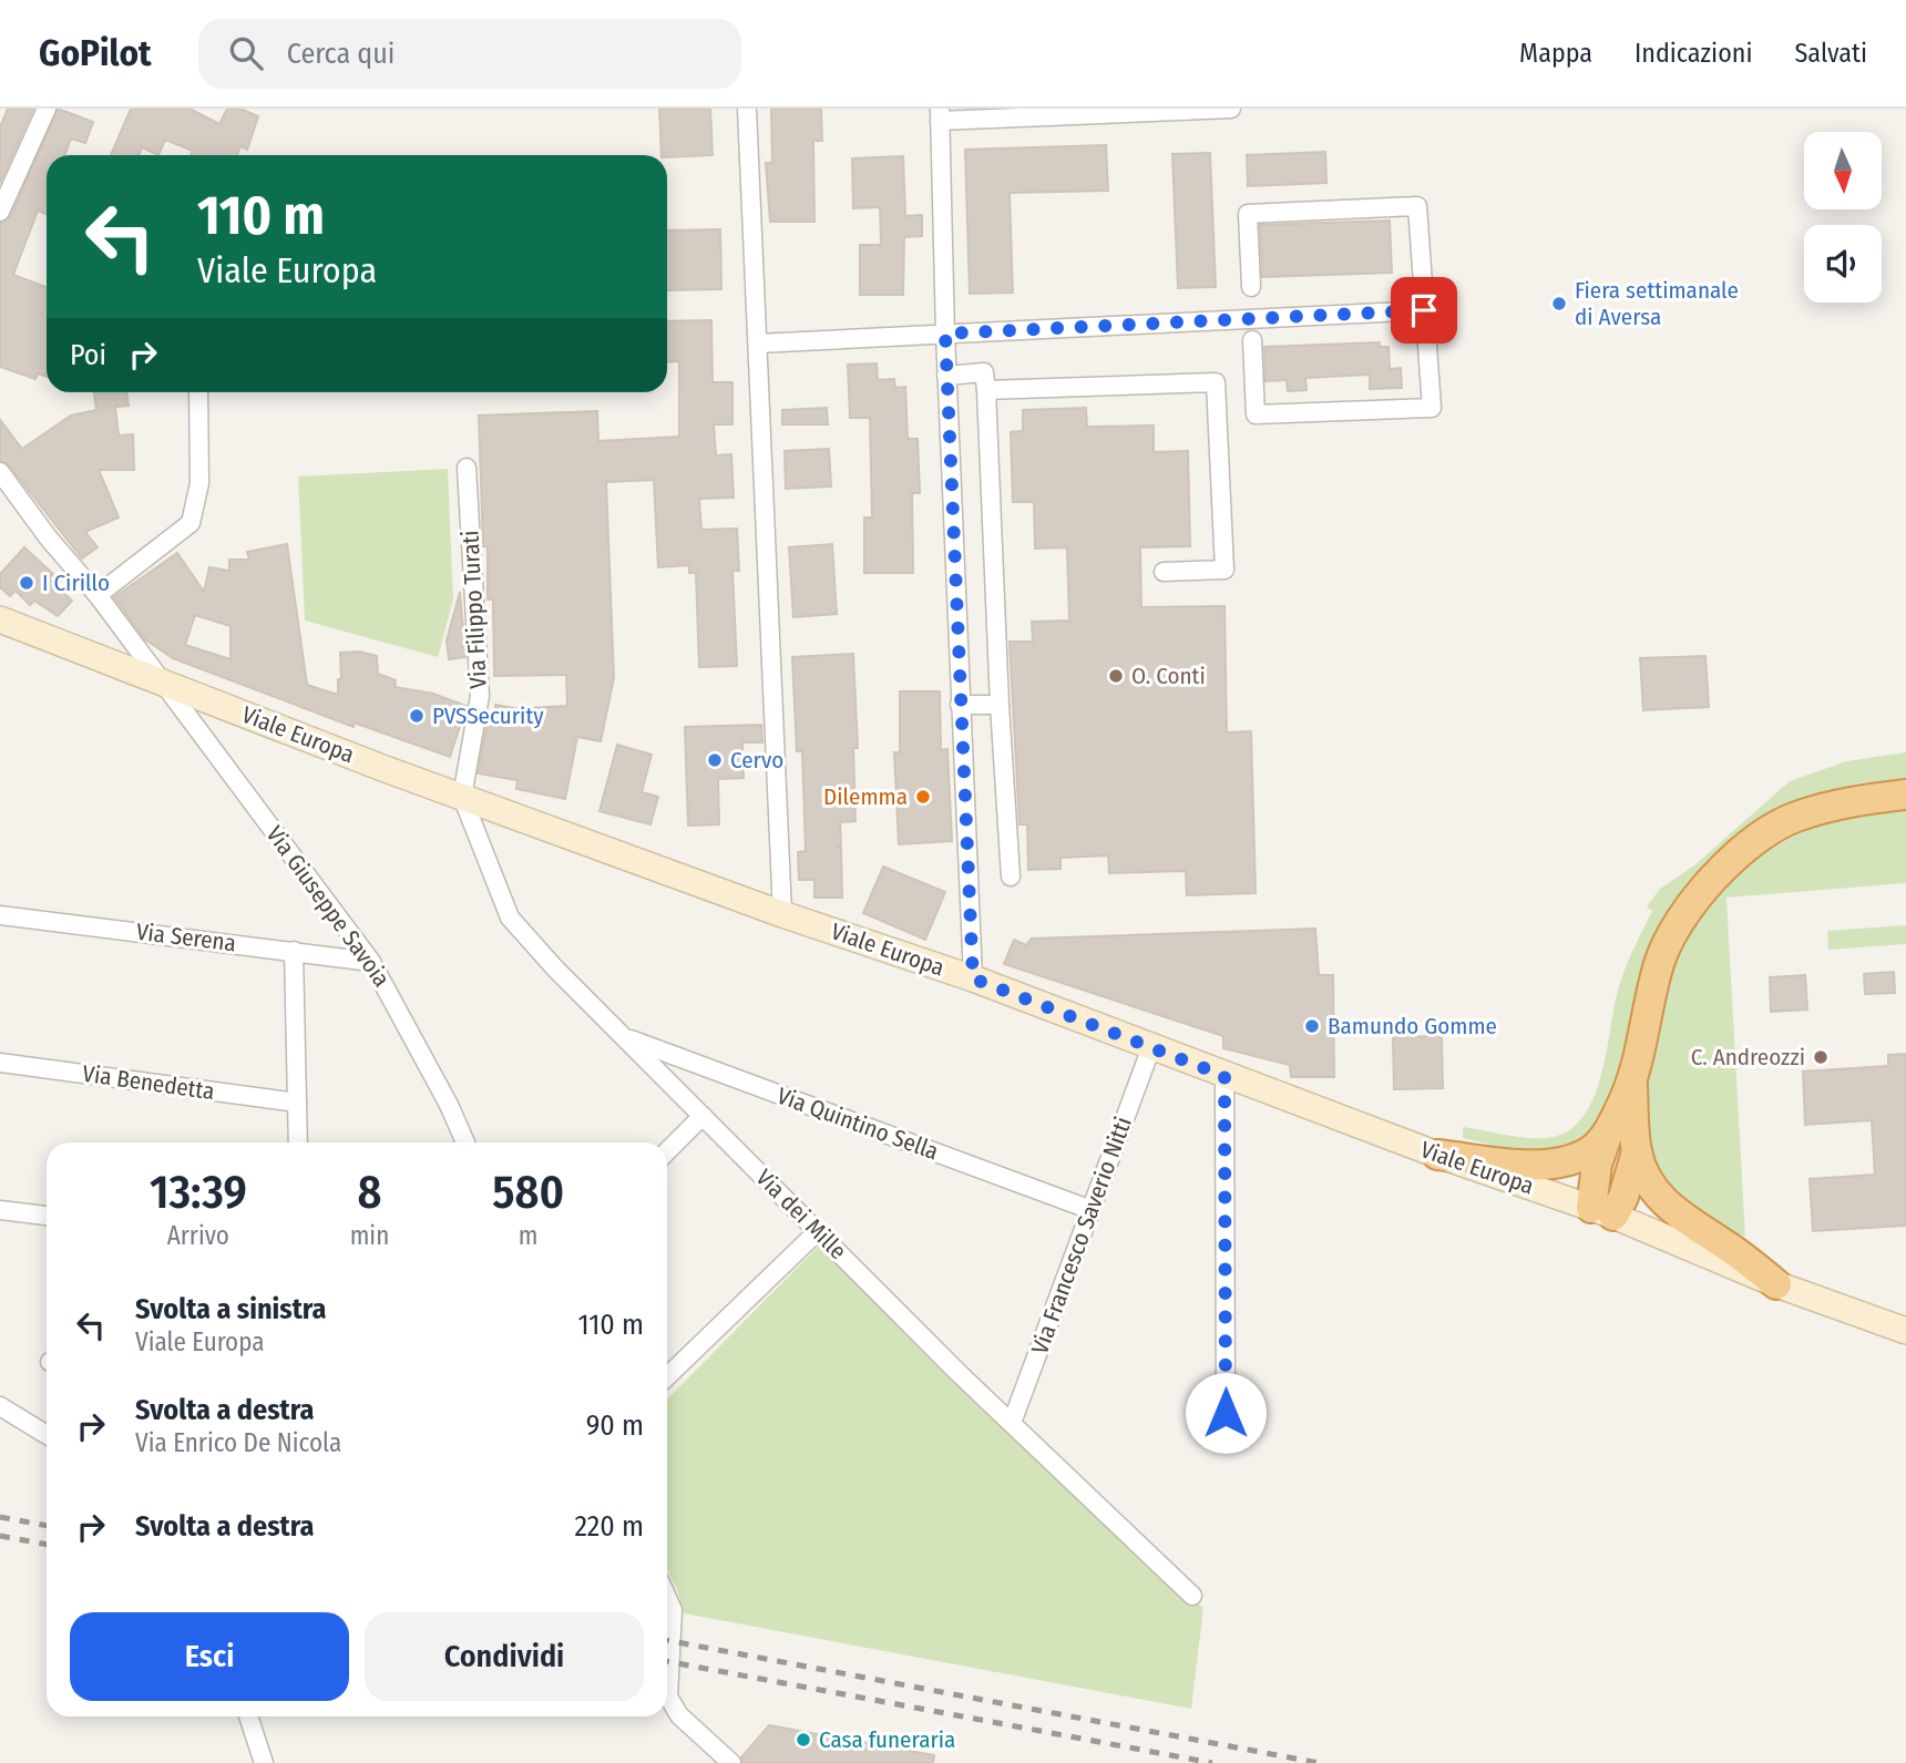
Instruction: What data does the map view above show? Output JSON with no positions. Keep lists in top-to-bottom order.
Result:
{
  "streets": {
    "main road": ["Viale Europa"],
    "street": [
      "Via Filippo Turati",
      "Via Giuseppe Savoia",
      "Via Serena",
      "Via Benedetta",
      "Via Quintino Sella",
      "Via dei Mille",
      "Via Francesco Saverio Nitti"
    ]
  },
  "crossings": [
    ["Via Filippo Turati", "Viale Europa"],
    ["Via Filippo Turati", "Via dei Mille"],
    ["Viale Europa", "Via Giuseppe Savoia"],
    ["Viale Europa", "Via dei Mille"],
    ["Viale Europa", "Via Francesco Saverio Nitti"],
    ["Via Giuseppe Savoia", "Via Serena"],
    ["Via Quintino Sella", "Via dei Mille"],
    ["Via Quintino Sella", "Via Francesco Saverio Nitti"],
    ["Via dei Mille", "Via Francesco Saverio Nitti"]
  ],
  "places": [
    "Fiera settimanale di Aversa",
    "I Cirillo",
    "O. Conti",
    "PVSSecurity",
    "Cervo",
    "Dilemma",
    "Bamundo Gomme",
    "C. Andreozzi",
    "Casa funeraria"
  ],
  "north": "bottom",
  "page": {
    "header": "GoPilot",
    "search": "Cerca qui",
    "nav": ["Mappa", "Indicazioni", "Salvati"],
    "turn": ["110 m", "Viale Europa"],
    "then": "Poi",
    "eta": [
      "13:39",
      "Arrivo",
      "8",
      "min",
      "580",
      "m"
    ],
    "list": [
      {
        "name": "Svolta a sinistra",
        "note": "Viale Europa",
        "value": "110 m"
      },
      {
        "name": "Svolta a destra",
        "note": "Via Enrico De Nicola",
        "value": "90 m"
      },
      {
        "name": "Svolta a destra",
        "value": "220 m"
      }
    ],
    "buttons": ["Esci", "Condividi"]
  }
}
